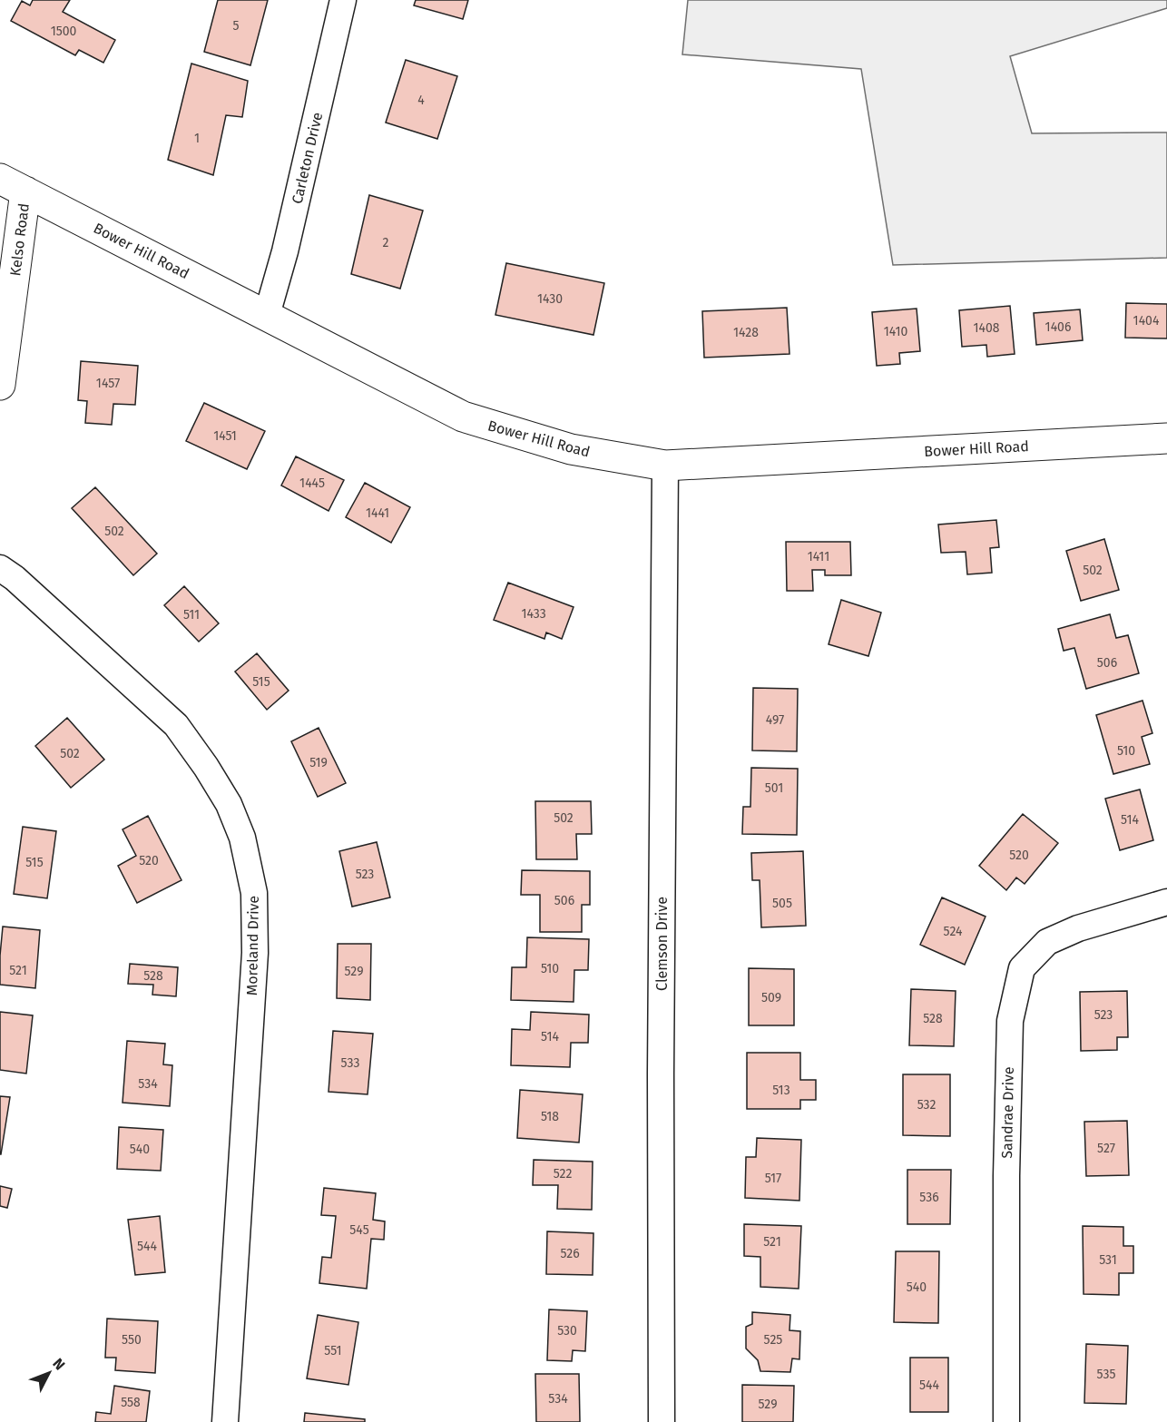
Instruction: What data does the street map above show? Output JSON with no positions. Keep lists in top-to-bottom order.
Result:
{
  "streets": {
    "main road": ["Kelso Road", "Bower Hill Road"],
    "street": [
      "Carleton Drive",
      "Clemson Drive",
      "Moreland Drive",
      "Sandrae Drive"
    ]
  },
  "crossings": [
    ["Carleton Drive", "Bower Hill Road"],
    ["Kelso Road", "Bower Hill Road"],
    ["Bower Hill Road", "Clemson Drive"]
  ],
  "house_numbers": [
    "5",
    "1500",
    "4",
    "1",
    "2",
    "1430",
    "1404",
    "1406",
    "1408",
    "1410",
    "1428",
    "1457",
    "1451",
    "1445",
    "1441",
    "502",
    "1411",
    "502",
    "1433",
    "511",
    "506",
    "515",
    "497",
    "510",
    "502",
    "519",
    "501",
    "502",
    "514",
    "520",
    "520",
    "515",
    "523",
    "506",
    "505",
    "524",
    "510",
    "521",
    "529",
    "528",
    "509",
    "523",
    "528",
    "514",
    "533",
    "534",
    "513",
    "532",
    "518",
    "527",
    "540",
    "522",
    "517",
    "536",
    "545",
    "521",
    "544",
    "526",
    "531",
    "540",
    "530",
    "550",
    "525",
    "551",
    "535",
    "544",
    "534",
    "558",
    "529"
  ],
  "north": "top right"
}
